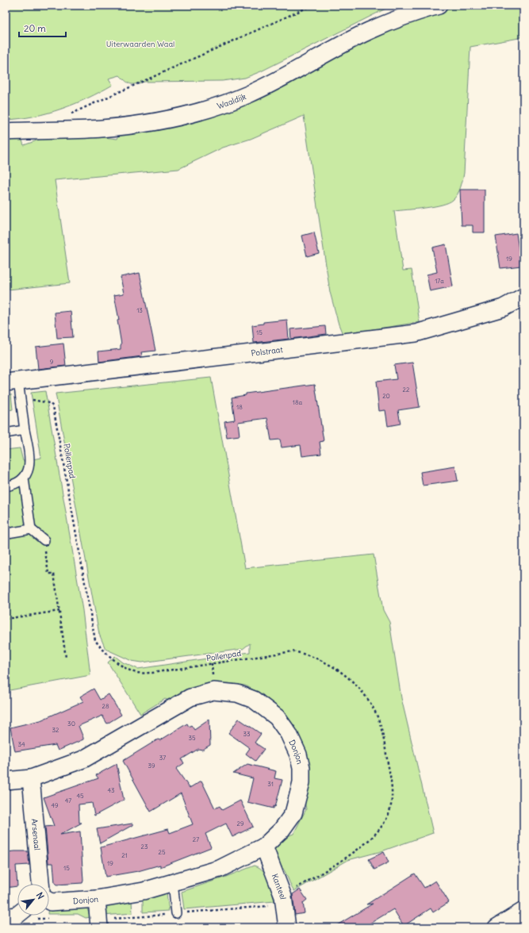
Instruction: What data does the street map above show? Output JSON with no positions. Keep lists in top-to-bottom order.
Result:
{
  "streets": {
    "street": [
      "Waaldijk",
      "Polstraat",
      "Donjon",
      "Arsenaal",
      "Kanteel"
    ],
    "path": ["Pollenpad"]
  },
  "crossings": [
    ["Pollenpad", "Kanteel"],
    ["Donjon", "Arsenaal"],
    ["Donjon", "Kanteel"]
  ],
  "parks": ["Uiterwaarden Waal"],
  "house_numbers": [
    "19",
    "17a",
    "13",
    "15",
    "9",
    "22",
    "20",
    "18a",
    "18",
    "28",
    "30",
    "32",
    "33",
    "35",
    "34",
    "37",
    "39",
    "31",
    "43",
    "45",
    "47",
    "49",
    "29",
    "27",
    "23",
    "25",
    "21",
    "19",
    "15"
  ],
  "scale_bar": "20 m",
  "north": "top right"
}
